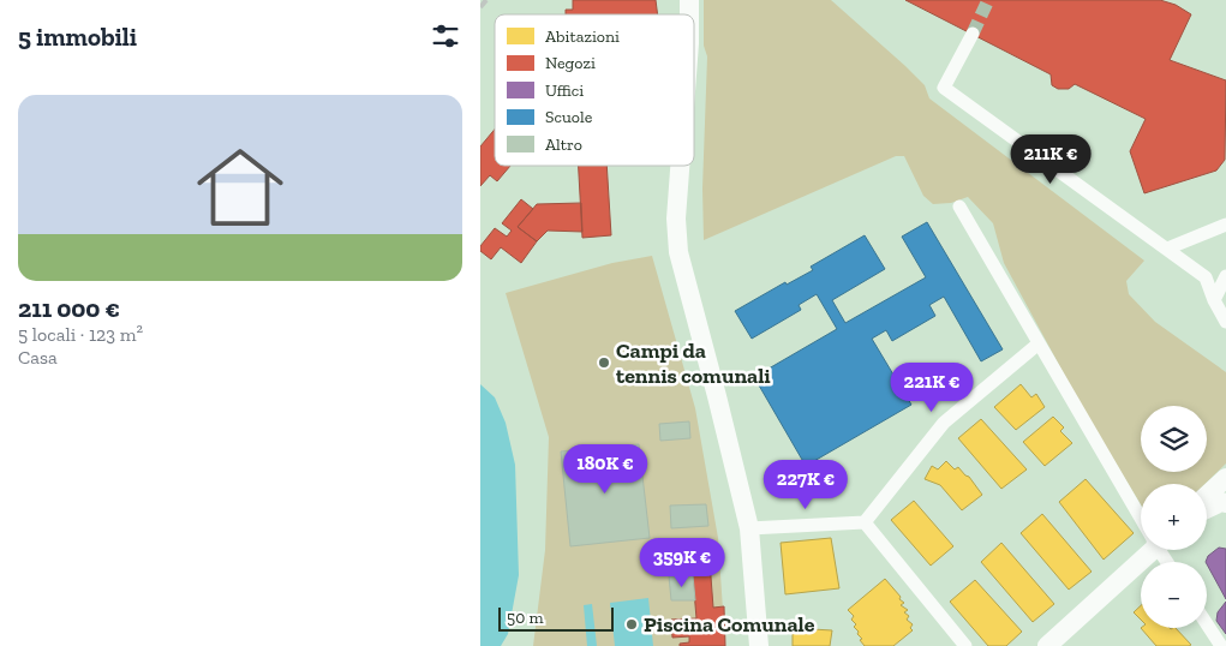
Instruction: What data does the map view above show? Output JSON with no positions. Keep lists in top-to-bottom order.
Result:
{
  "places": ["Campi da tennis comunali", "Piscina Comunale"],
  "legend": [
    "Abitazioni",
    "Negozi",
    "Uffici",
    "Scuole",
    "Altro"
  ],
  "scale_bar": "50 m",
  "page": {
    "heading": "5 immobili",
    "list": [
      {
        "name": "211 000 €",
        "note": "5 locali · 123 m² · Casa"
      }
    ],
    "price": [
      "211K €",
      "221K €",
      "180K €",
      "227K €",
      "359K €"
    ],
    "map_buttons": ["+", "−"],
    "scale": "50 m"
  }
}
